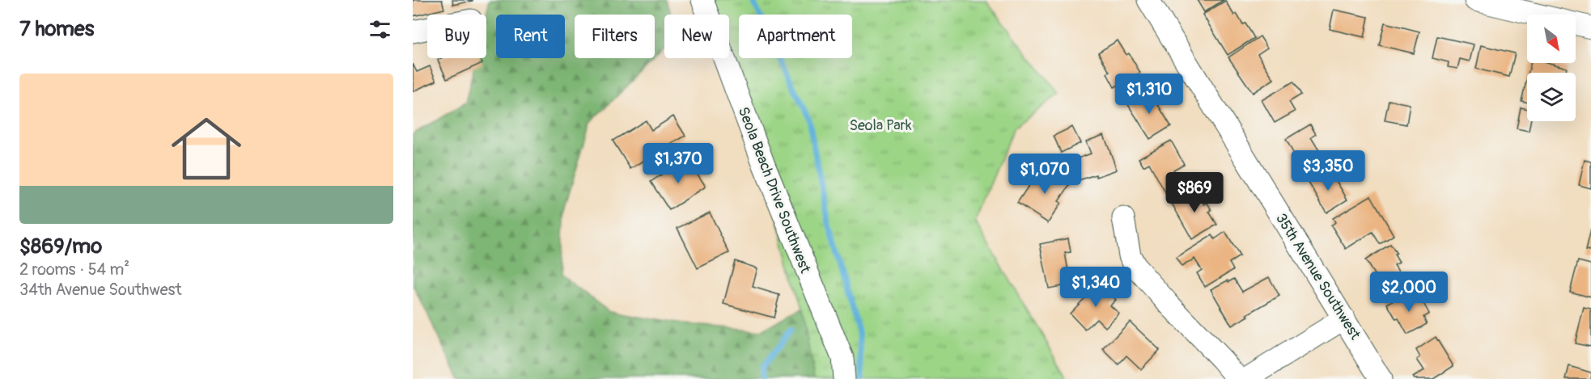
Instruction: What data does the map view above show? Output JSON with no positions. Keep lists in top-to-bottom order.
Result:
{
  "streets": {
    "street": ["Seola Beach Drive Southwest", "35th Avenue Southwest"]
  },
  "parks": ["Seola Park"],
  "north": "bottom right",
  "page": {
    "heading": "7 homes",
    "chip": [
      "Buy",
      "Rent",
      "Filters",
      "New",
      "Apartment"
    ],
    "list": [
      {
        "name": "$869/mo",
        "note": "2 rooms · 54 m² · 34th Avenue Southwest"
      }
    ],
    "price": [
      "$1,310",
      "$1,370",
      "$3,350",
      "$1,070",
      "$869",
      "$1,340",
      "$2,000"
    ]
  }
}
